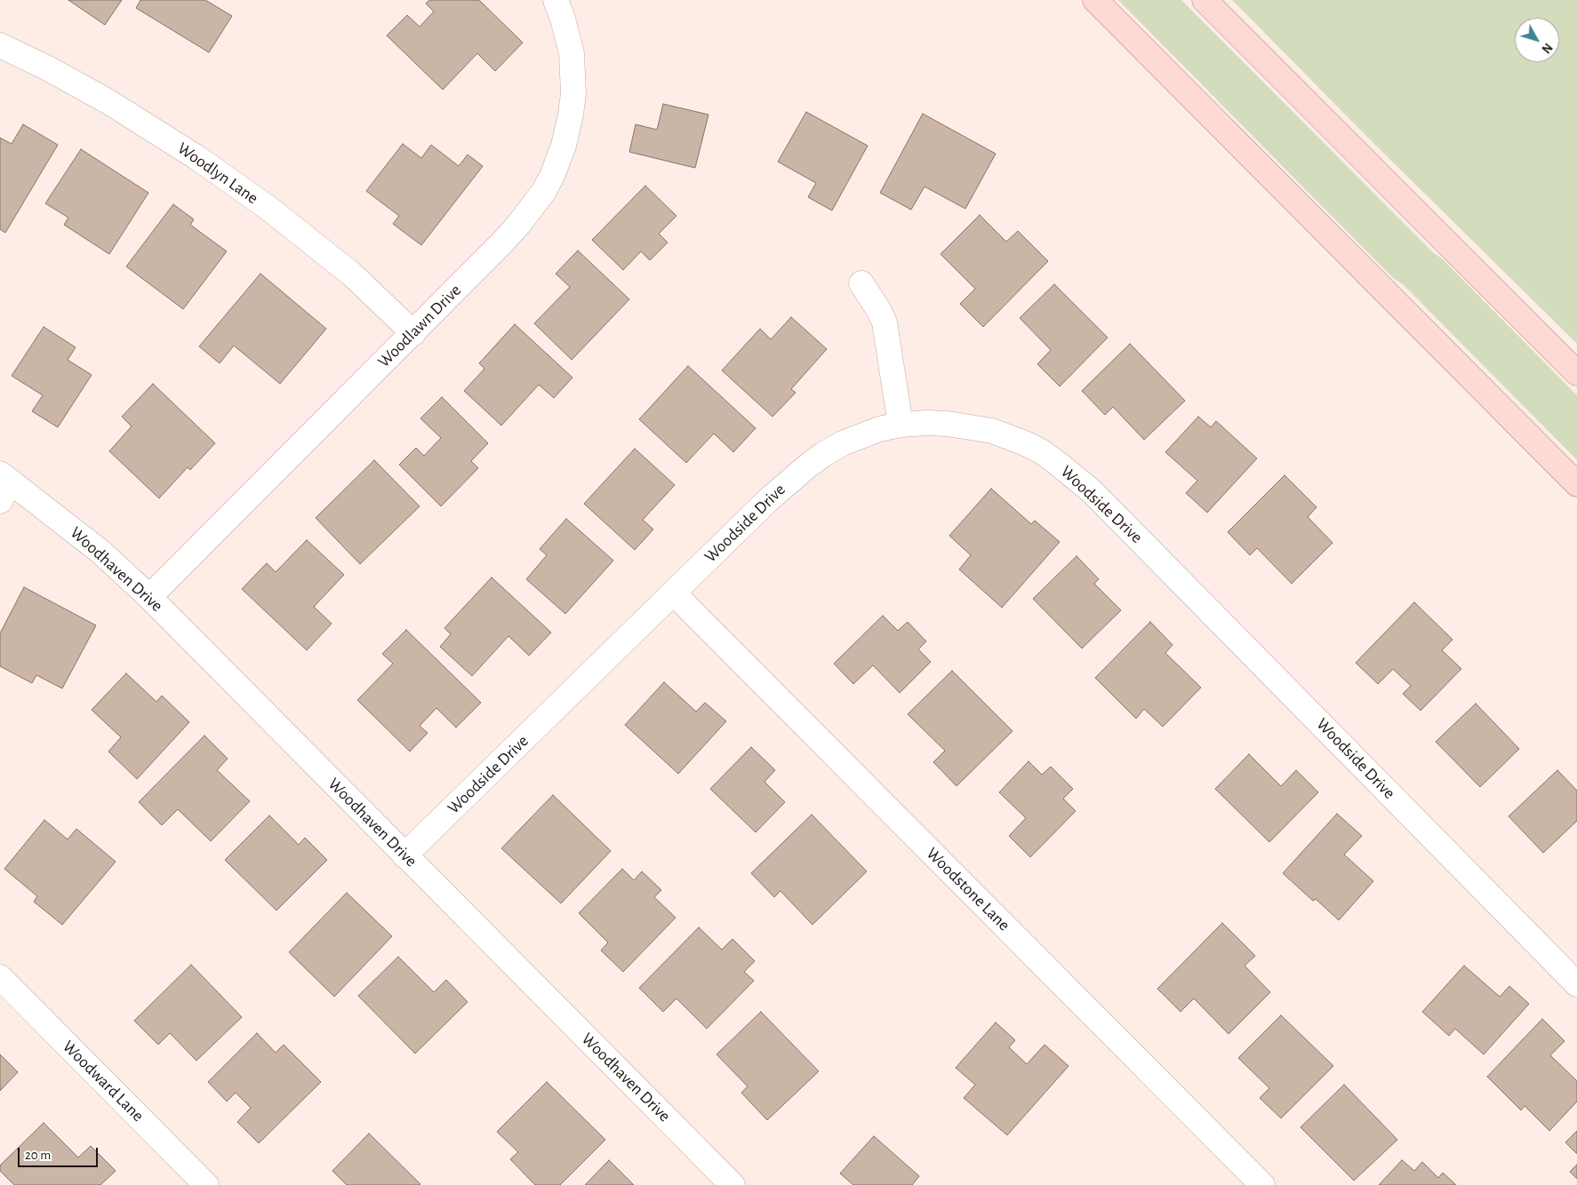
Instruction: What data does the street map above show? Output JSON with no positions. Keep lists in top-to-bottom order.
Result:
{
  "streets": {
    "street": [
      "Woodlyn Lane",
      "Woodlawn Drive",
      "Woodside Drive",
      "Woodhaven Drive",
      "Woodstone Lane",
      "Woodward Lane"
    ]
  },
  "crossings": [
    ["Woodlyn Lane", "Woodlawn Drive"],
    ["Woodlawn Drive", "Woodhaven Drive"],
    ["Woodside Drive", "Woodhaven Drive"],
    ["Woodside Drive", "Woodstone Lane"]
  ],
  "scale_bar": "20 m",
  "north": "bottom right"
}
